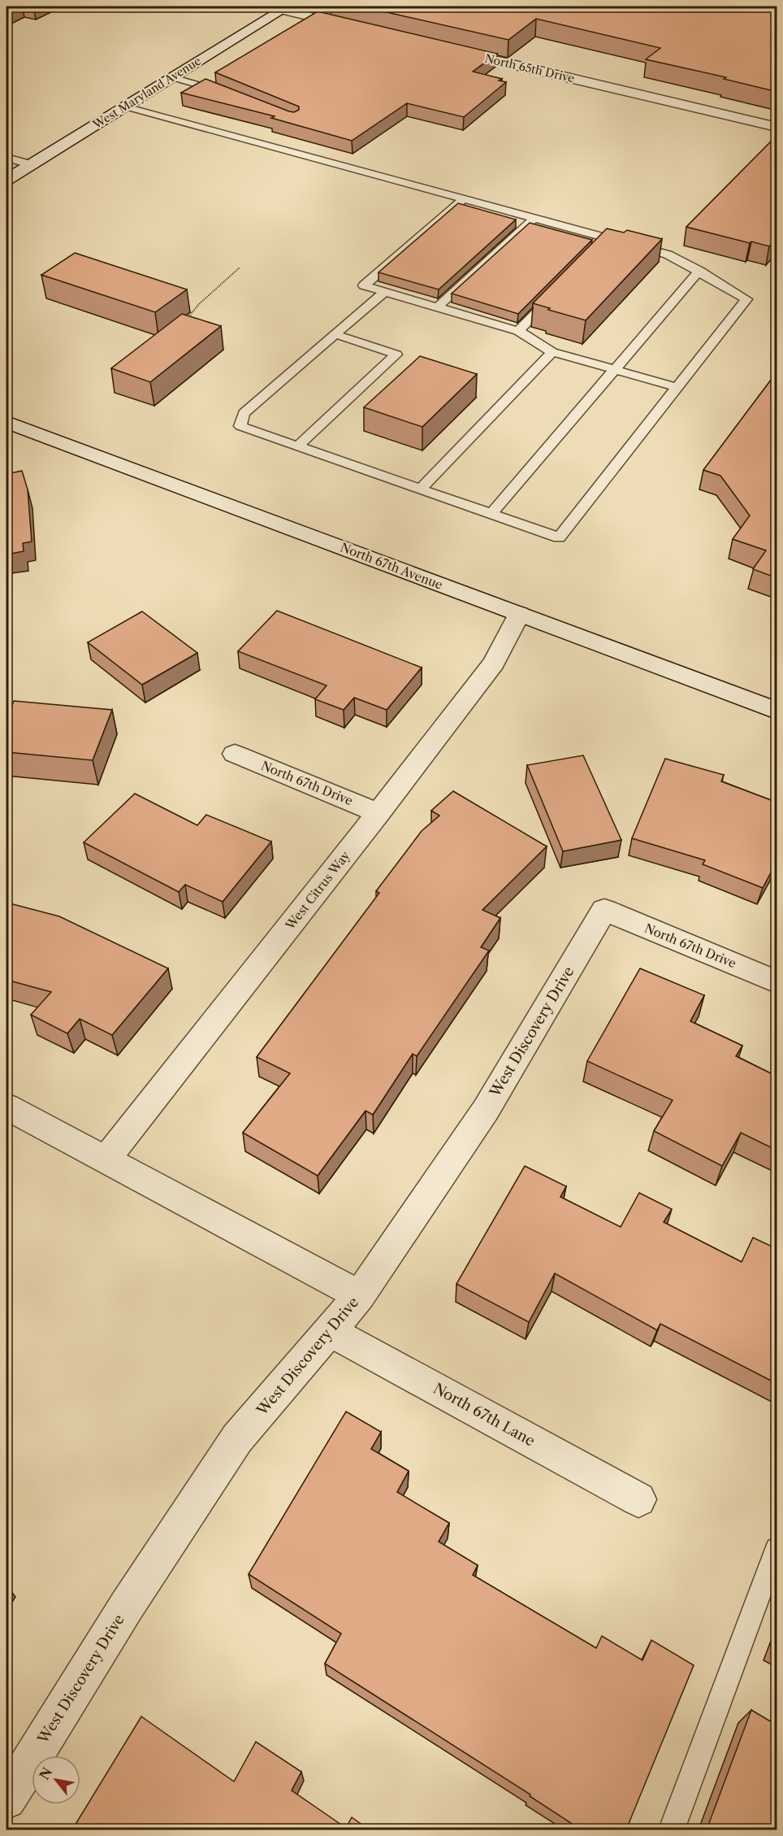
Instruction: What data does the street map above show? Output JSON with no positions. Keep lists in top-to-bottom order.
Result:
{
  "streets": {
    "street": [
      "North 65th Drive",
      "West Maryland Avenue",
      "North 67th Avenue",
      "North 67th Drive",
      "West Citrus Way",
      "West Discovery Drive",
      "North 67th Lane"
    ]
  },
  "crossings": [
    ["North 67th Avenue", "West Citrus Way"],
    ["North 67th Drive", "West Citrus Way"],
    ["North 67th Drive", "West Discovery Drive"],
    ["West Discovery Drive", "North 67th Lane"]
  ],
  "north": "top left"
}
